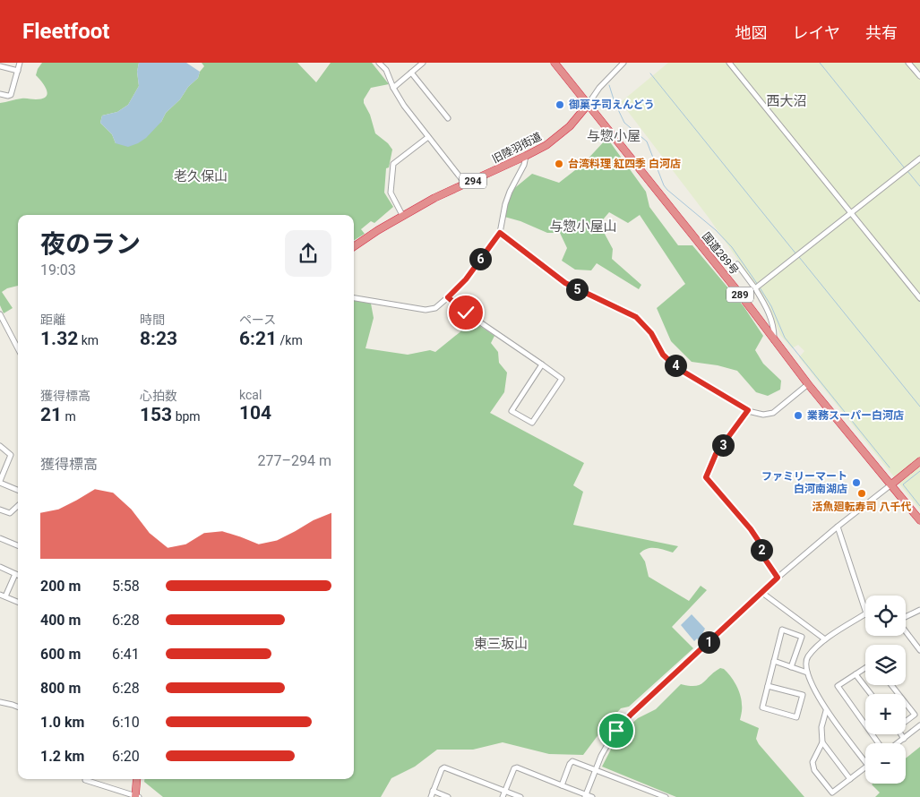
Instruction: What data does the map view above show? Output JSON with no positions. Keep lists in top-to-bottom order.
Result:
{
  "streets": {
    "highway": [
      "旧陸羽街道",
      "294",
      "国道289号",
      "289"
    ]
  },
  "crossings": [
    ["旧陸羽街道", "国道289号"]
  ],
  "districts": [
    "西大沼",
    "与惣小屋",
    "老久保山",
    "与惣小屋山",
    "東三坂山"
  ],
  "places": [
    "御菓子司えんどう",
    "台湾料理 紅四季 白河店",
    "業務スーパー白河店",
    "ファミリーマート 白河南湖店",
    "活魚廻転寿司 八千代"
  ],
  "page": {
    "header": "Fleetfoot",
    "nav": ["地図", "レイヤ", "共有"],
    "heading": ["夜のラン", "19:03"],
    "pins": [
      "6",
      "5",
      "4",
      "3",
      "2",
      "1"
    ],
    "stats": [
      ["距離", "1.32 km"],
      ["時間", "8:23"],
      ["ペース", "6:21 /km"],
      ["獲得標高", "21 m"],
      ["心拍数", "153 bpm"],
      ["kcal", "104"]
    ],
    "chart": ["獲得標高", "277–294 m"],
    "list": [
      {
        "name": "200 m",
        "note": "5:58"
      },
      {
        "name": "400 m",
        "note": "6:28"
      },
      {
        "name": "600 m",
        "note": "6:41"
      },
      {
        "name": "800 m",
        "note": "6:28"
      },
      {
        "name": "1.0 km",
        "note": "6:10"
      },
      {
        "name": "1.2 km",
        "note": "6:20"
      }
    ],
    "map_buttons": ["+", "−"]
  }
}
